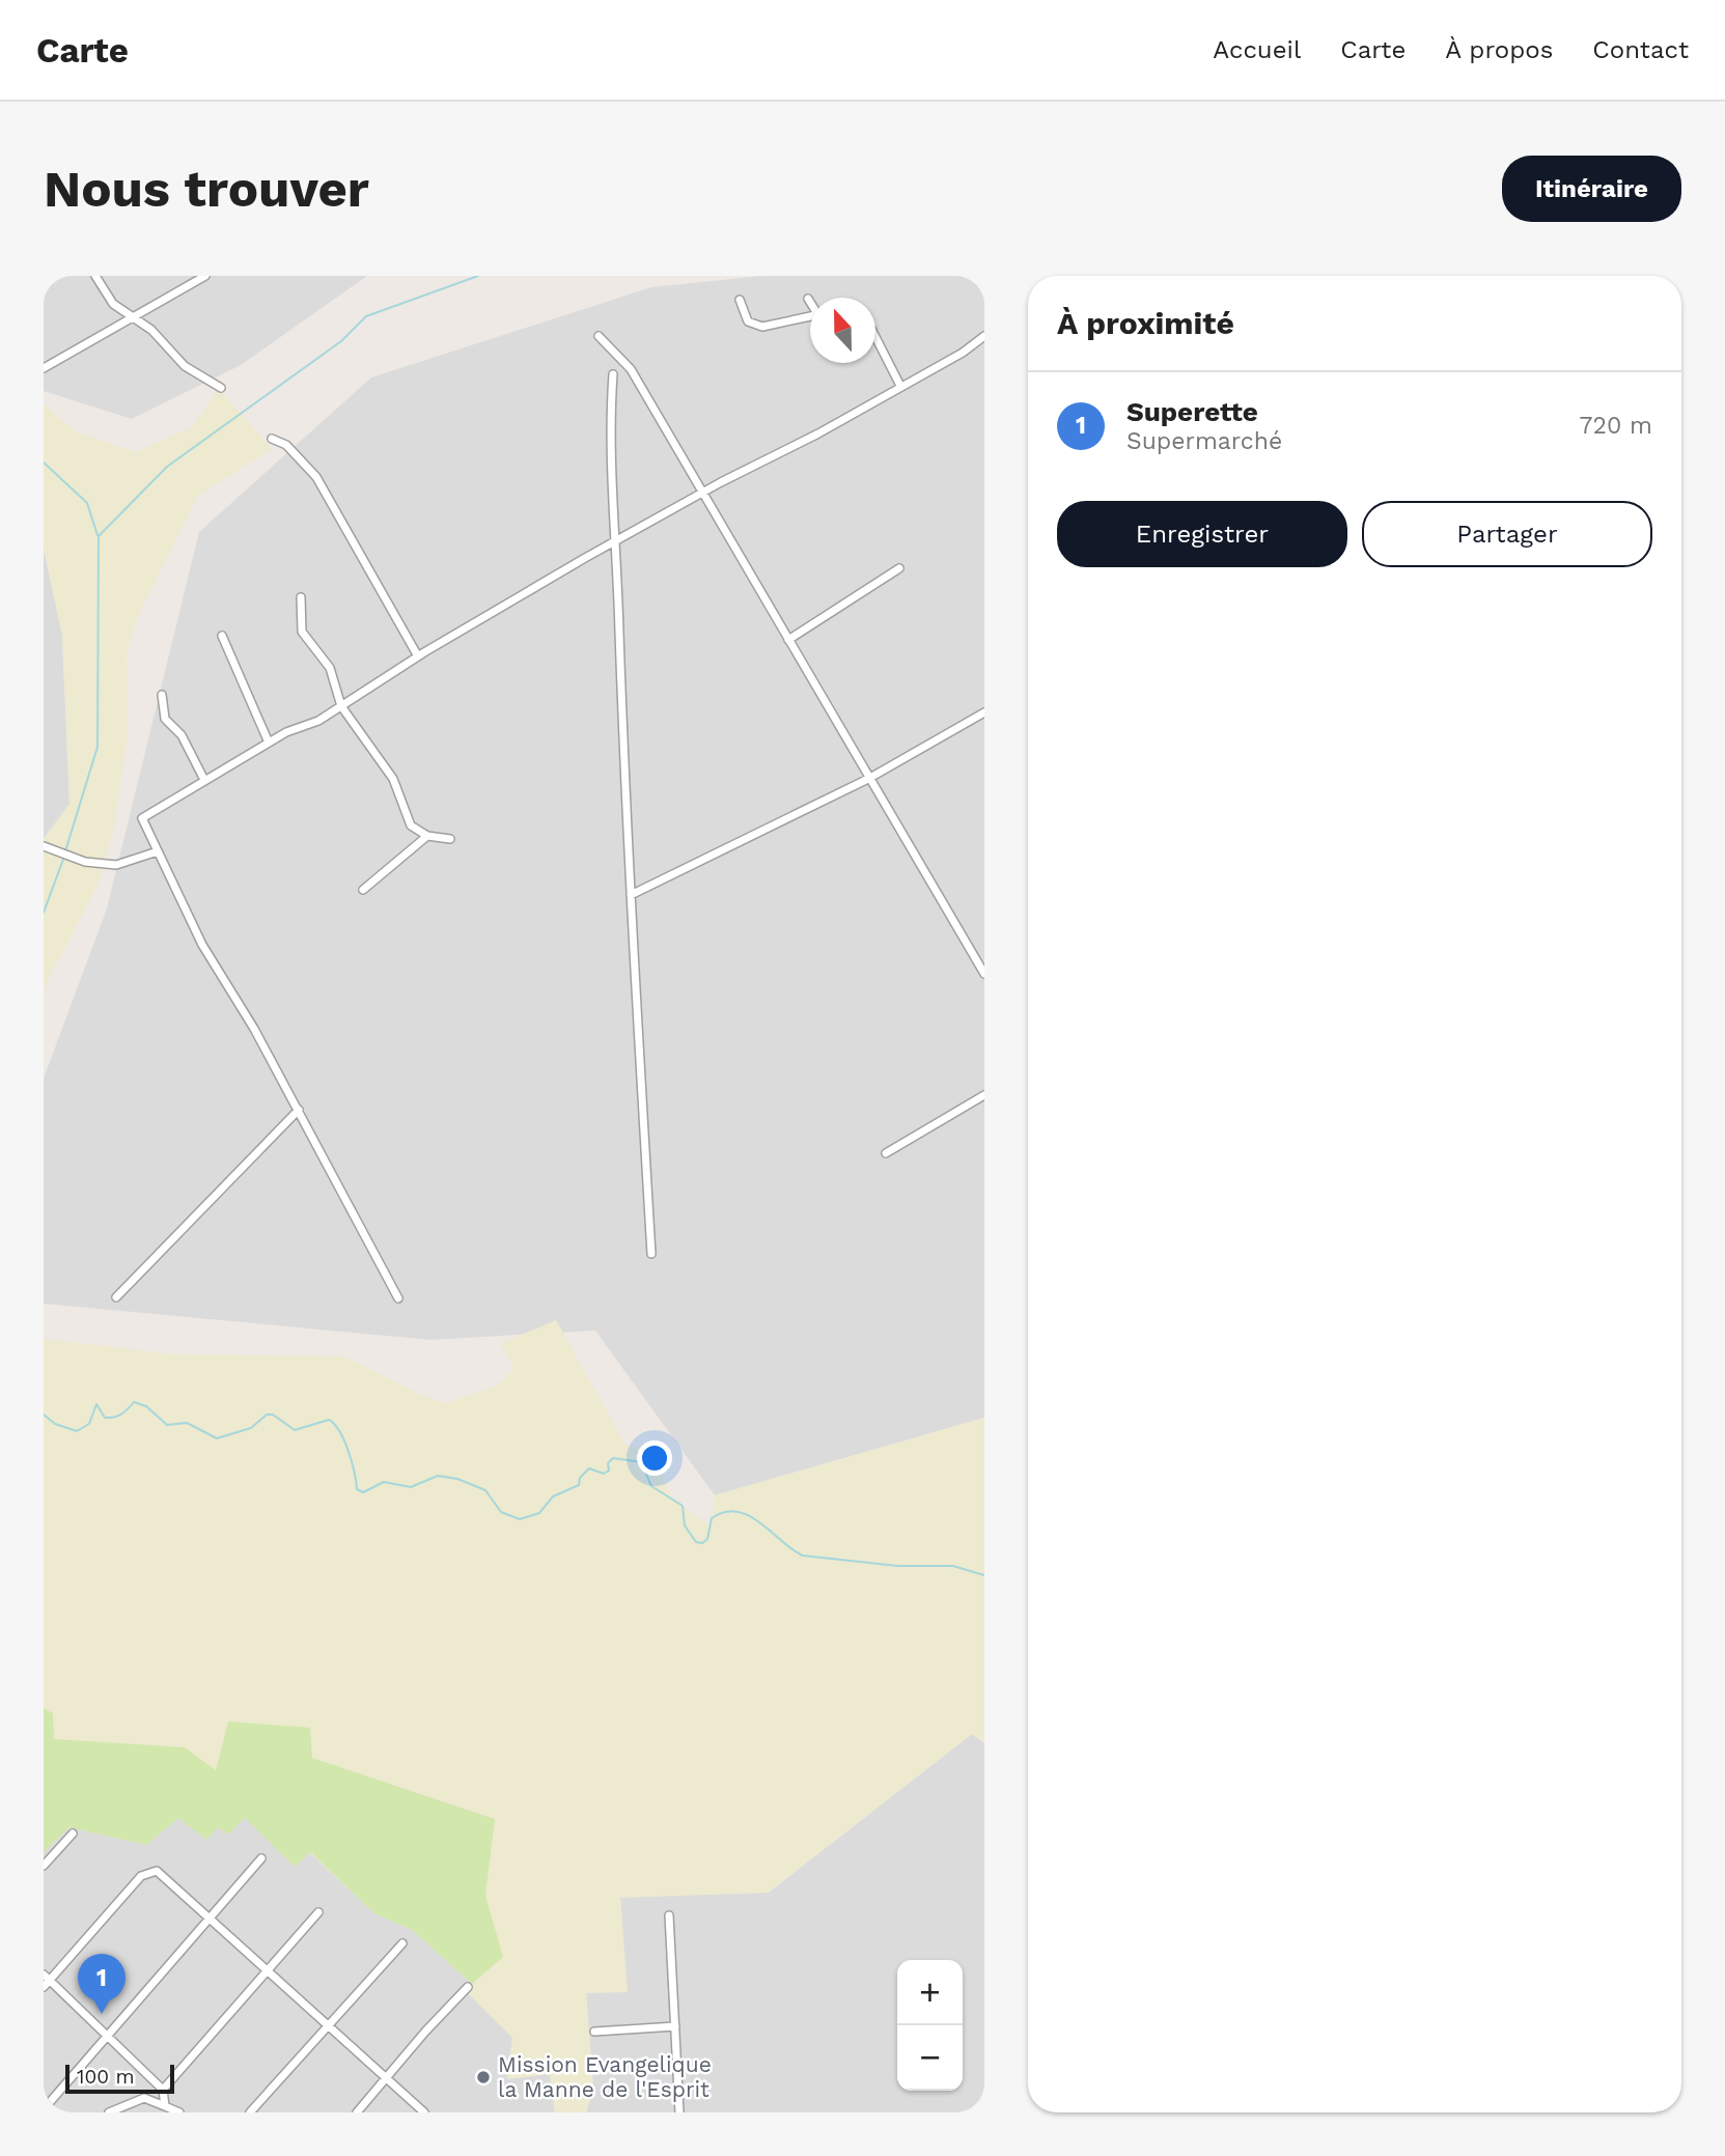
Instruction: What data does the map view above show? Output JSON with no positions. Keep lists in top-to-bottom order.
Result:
{
  "places": ["Mission Evangelique la Manne de l'Esprit"],
  "scale_bar": "100 m",
  "north": "top",
  "page": {
    "header": "Carte",
    "nav": [
      "Accueil",
      "Carte",
      "À propos",
      "Contact"
    ],
    "buttons": [
      "Itinéraire",
      ["Enregistrer", "Partager"]
    ],
    "title": "Nous trouver",
    "heading": "À proximité",
    "list": [
      {
        "mark": "1",
        "name": "Superette",
        "note": "Supermarché",
        "value": "720 m"
      }
    ],
    "pins": "1",
    "map_buttons": ["+", "−"],
    "scale": "100 m"
  }
}
